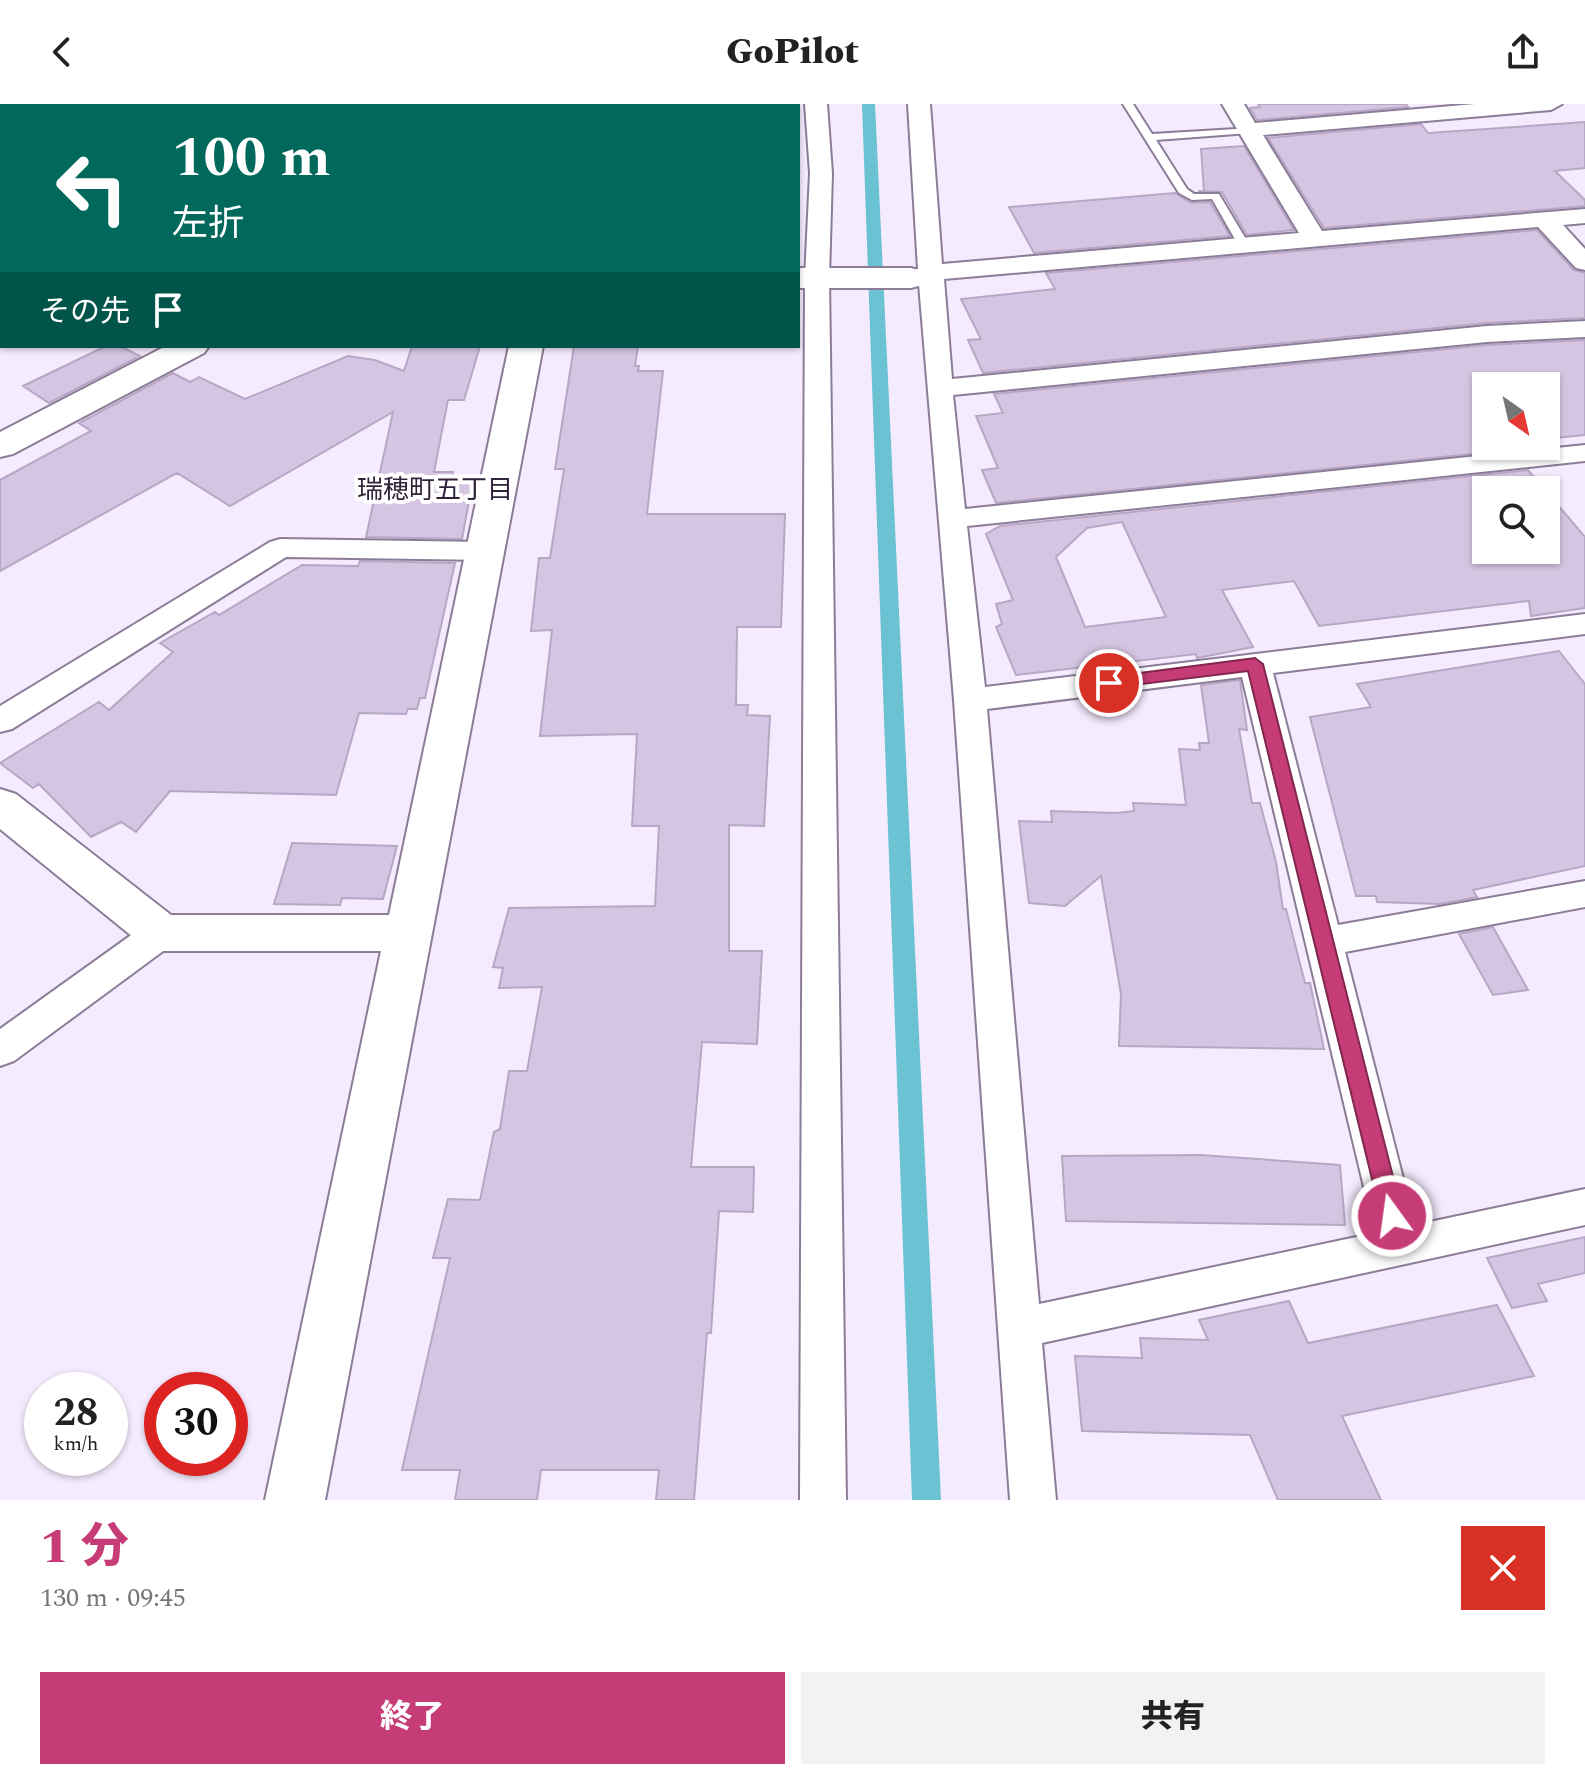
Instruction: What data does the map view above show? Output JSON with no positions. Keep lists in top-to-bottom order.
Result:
{
  "districts": ["瑞穂町五丁目"],
  "north": "bottom right",
  "page": {
    "header": "GoPilot",
    "turn": ["100 m", "左折"],
    "then": "その先",
    "speed": "28 km/h",
    "limit": "30",
    "heading": ["1 分", "130 m · 09:45"],
    "buttons": ["終了", "共有"]
  }
}
